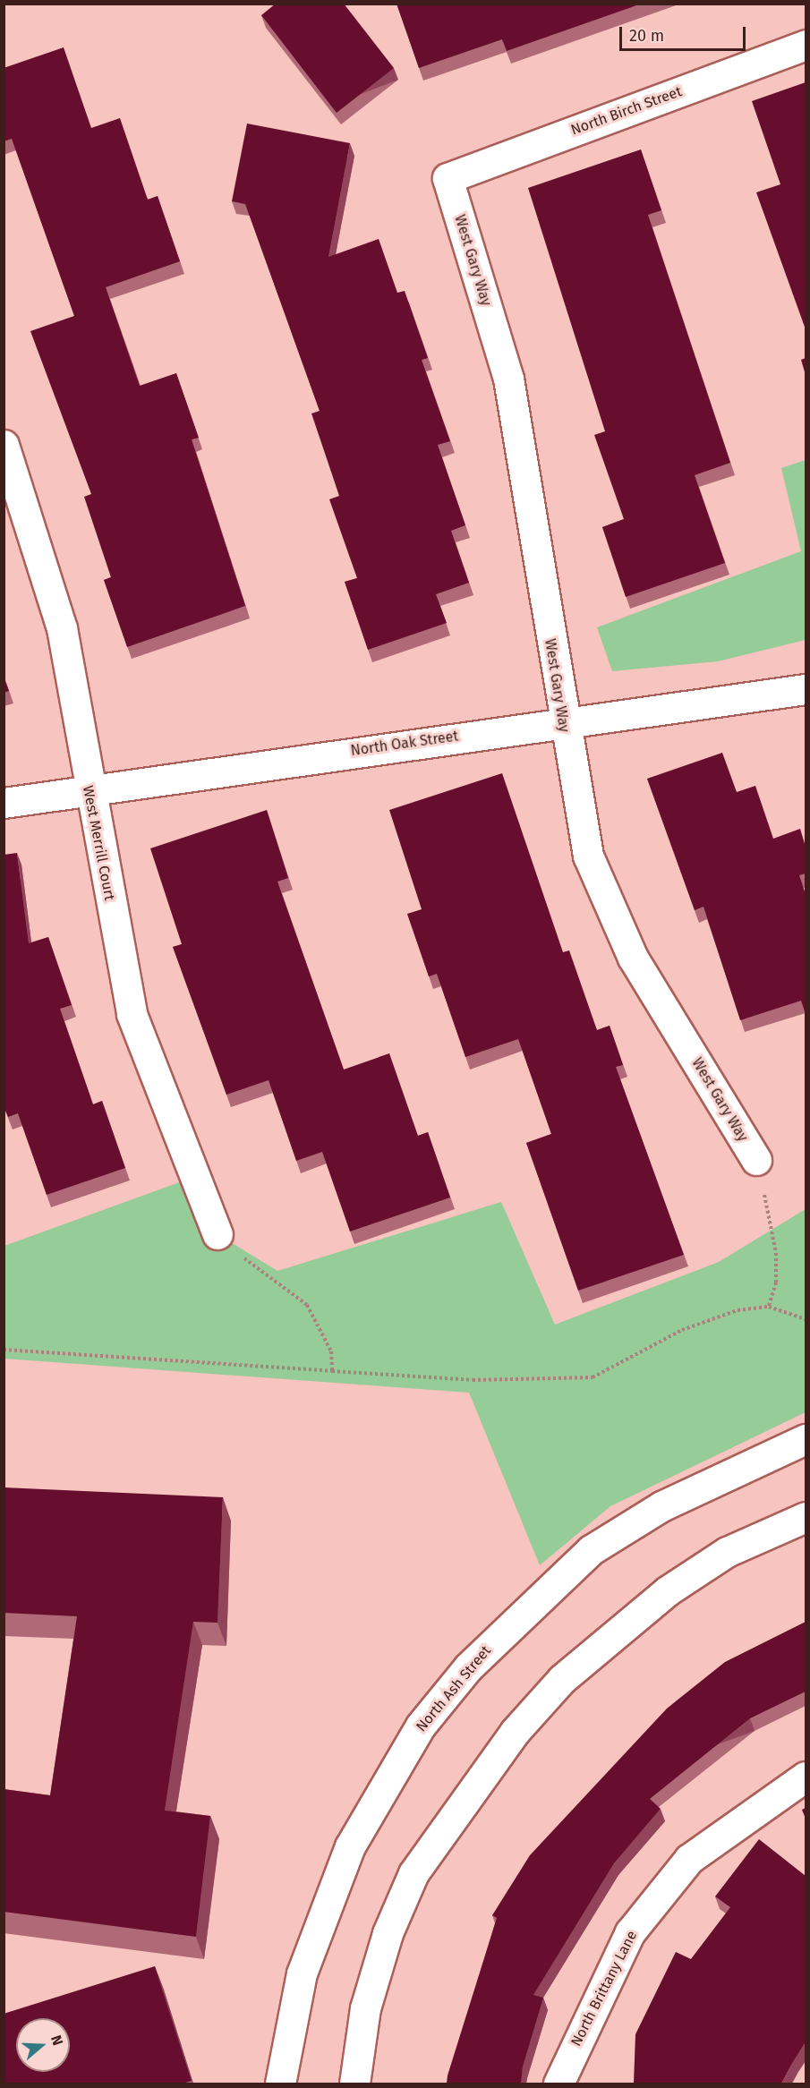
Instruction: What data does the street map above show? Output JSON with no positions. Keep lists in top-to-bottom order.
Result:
{
  "streets": {
    "street": [
      "North Birch Street",
      "West Gary Way",
      "North Oak Street",
      "West Merrill Court",
      "North Ash Street",
      "North Brittany Lane"
    ]
  },
  "crossings": [
    ["North Birch Street", "West Gary Way"],
    ["West Gary Way", "North Oak Street"],
    ["North Oak Street", "West Merrill Court"]
  ],
  "scale_bar": "20 m",
  "north": "right"
}
